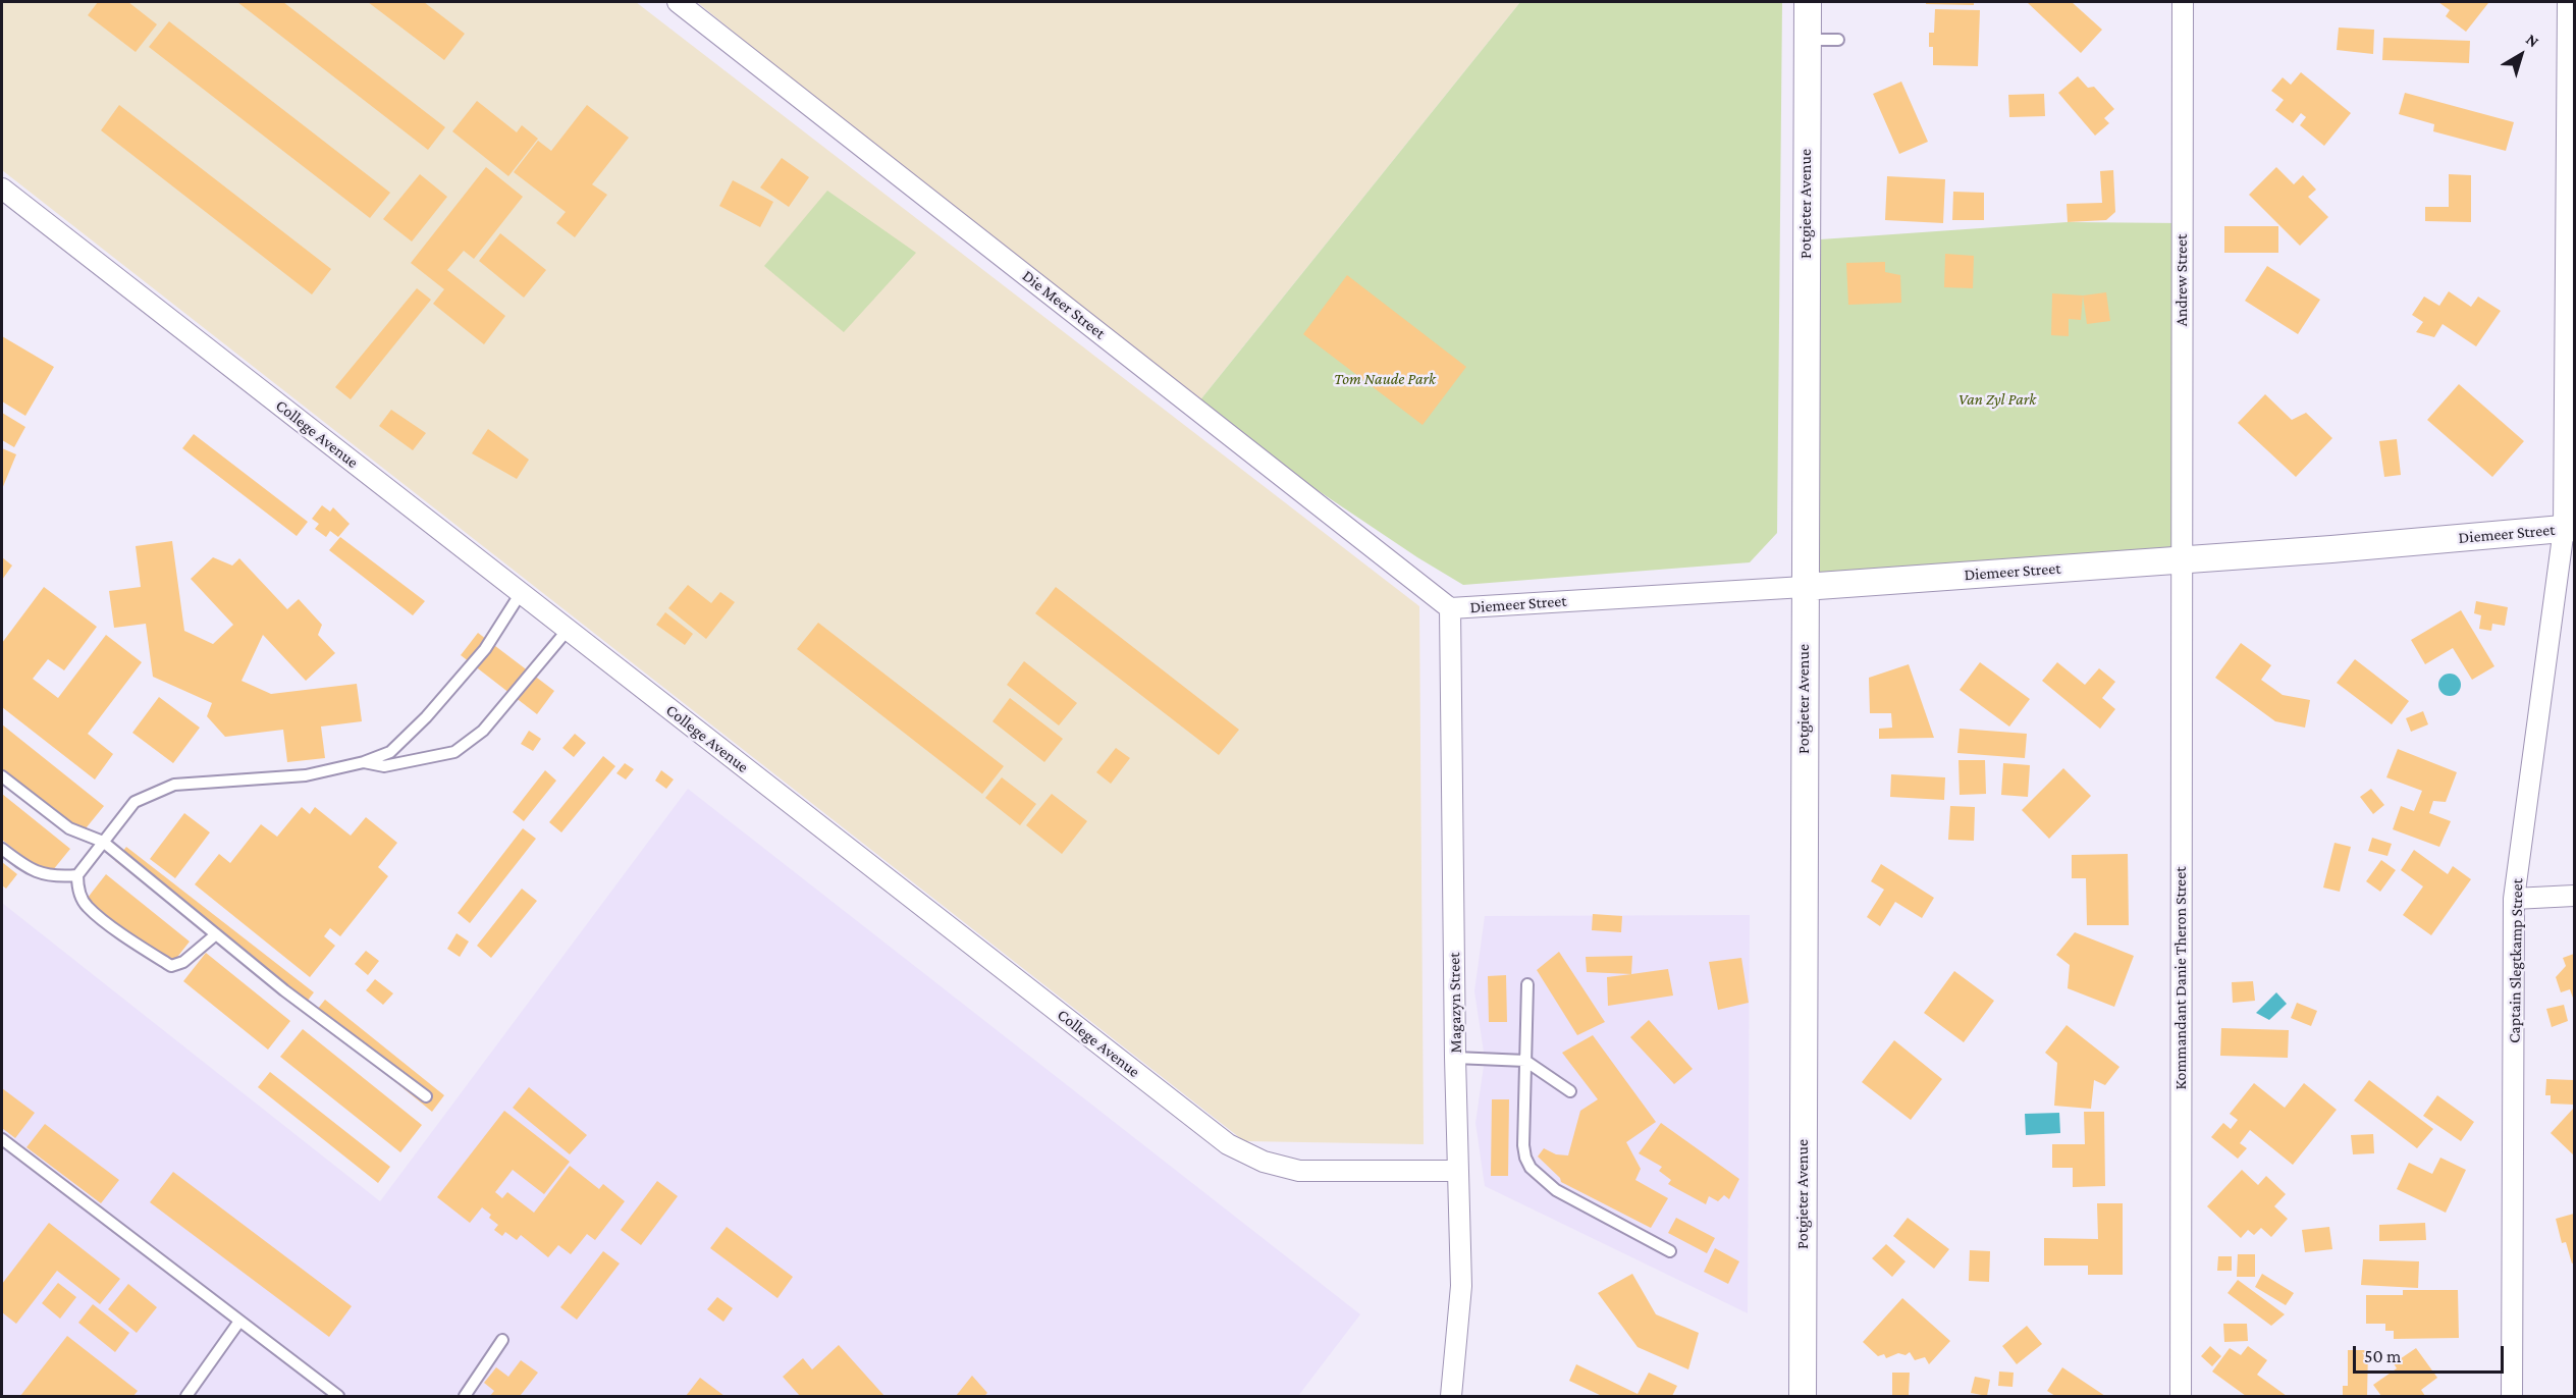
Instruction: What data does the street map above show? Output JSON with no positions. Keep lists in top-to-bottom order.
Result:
{
  "streets": {
    "street": [
      "Potgieter Avenue",
      "Andrew Street",
      "Die Meer Street",
      "College Avenue",
      "Diemeer Street",
      "Captain Slegtkamp Street",
      "Kommandant Danie Theron Street",
      "Magazyn Street"
    ]
  },
  "crossings": [
    ["Potgieter Avenue", "Diemeer Street"],
    ["Andrew Street", "Diemeer Street"],
    ["Andrew Street", "Kommandant Danie Theron Street"],
    ["Die Meer Street", "Diemeer Street"],
    ["Die Meer Street", "Magazyn Street"],
    ["College Avenue", "Magazyn Street"],
    ["Diemeer Street", "Captain Slegtkamp Street"],
    ["Diemeer Street", "Kommandant Danie Theron Street"],
    ["Diemeer Street", "Magazyn Street"]
  ],
  "parks": ["Tom Naude Park", "Van Zyl Park"],
  "scale_bar": "50 m",
  "north": "top right"
}
